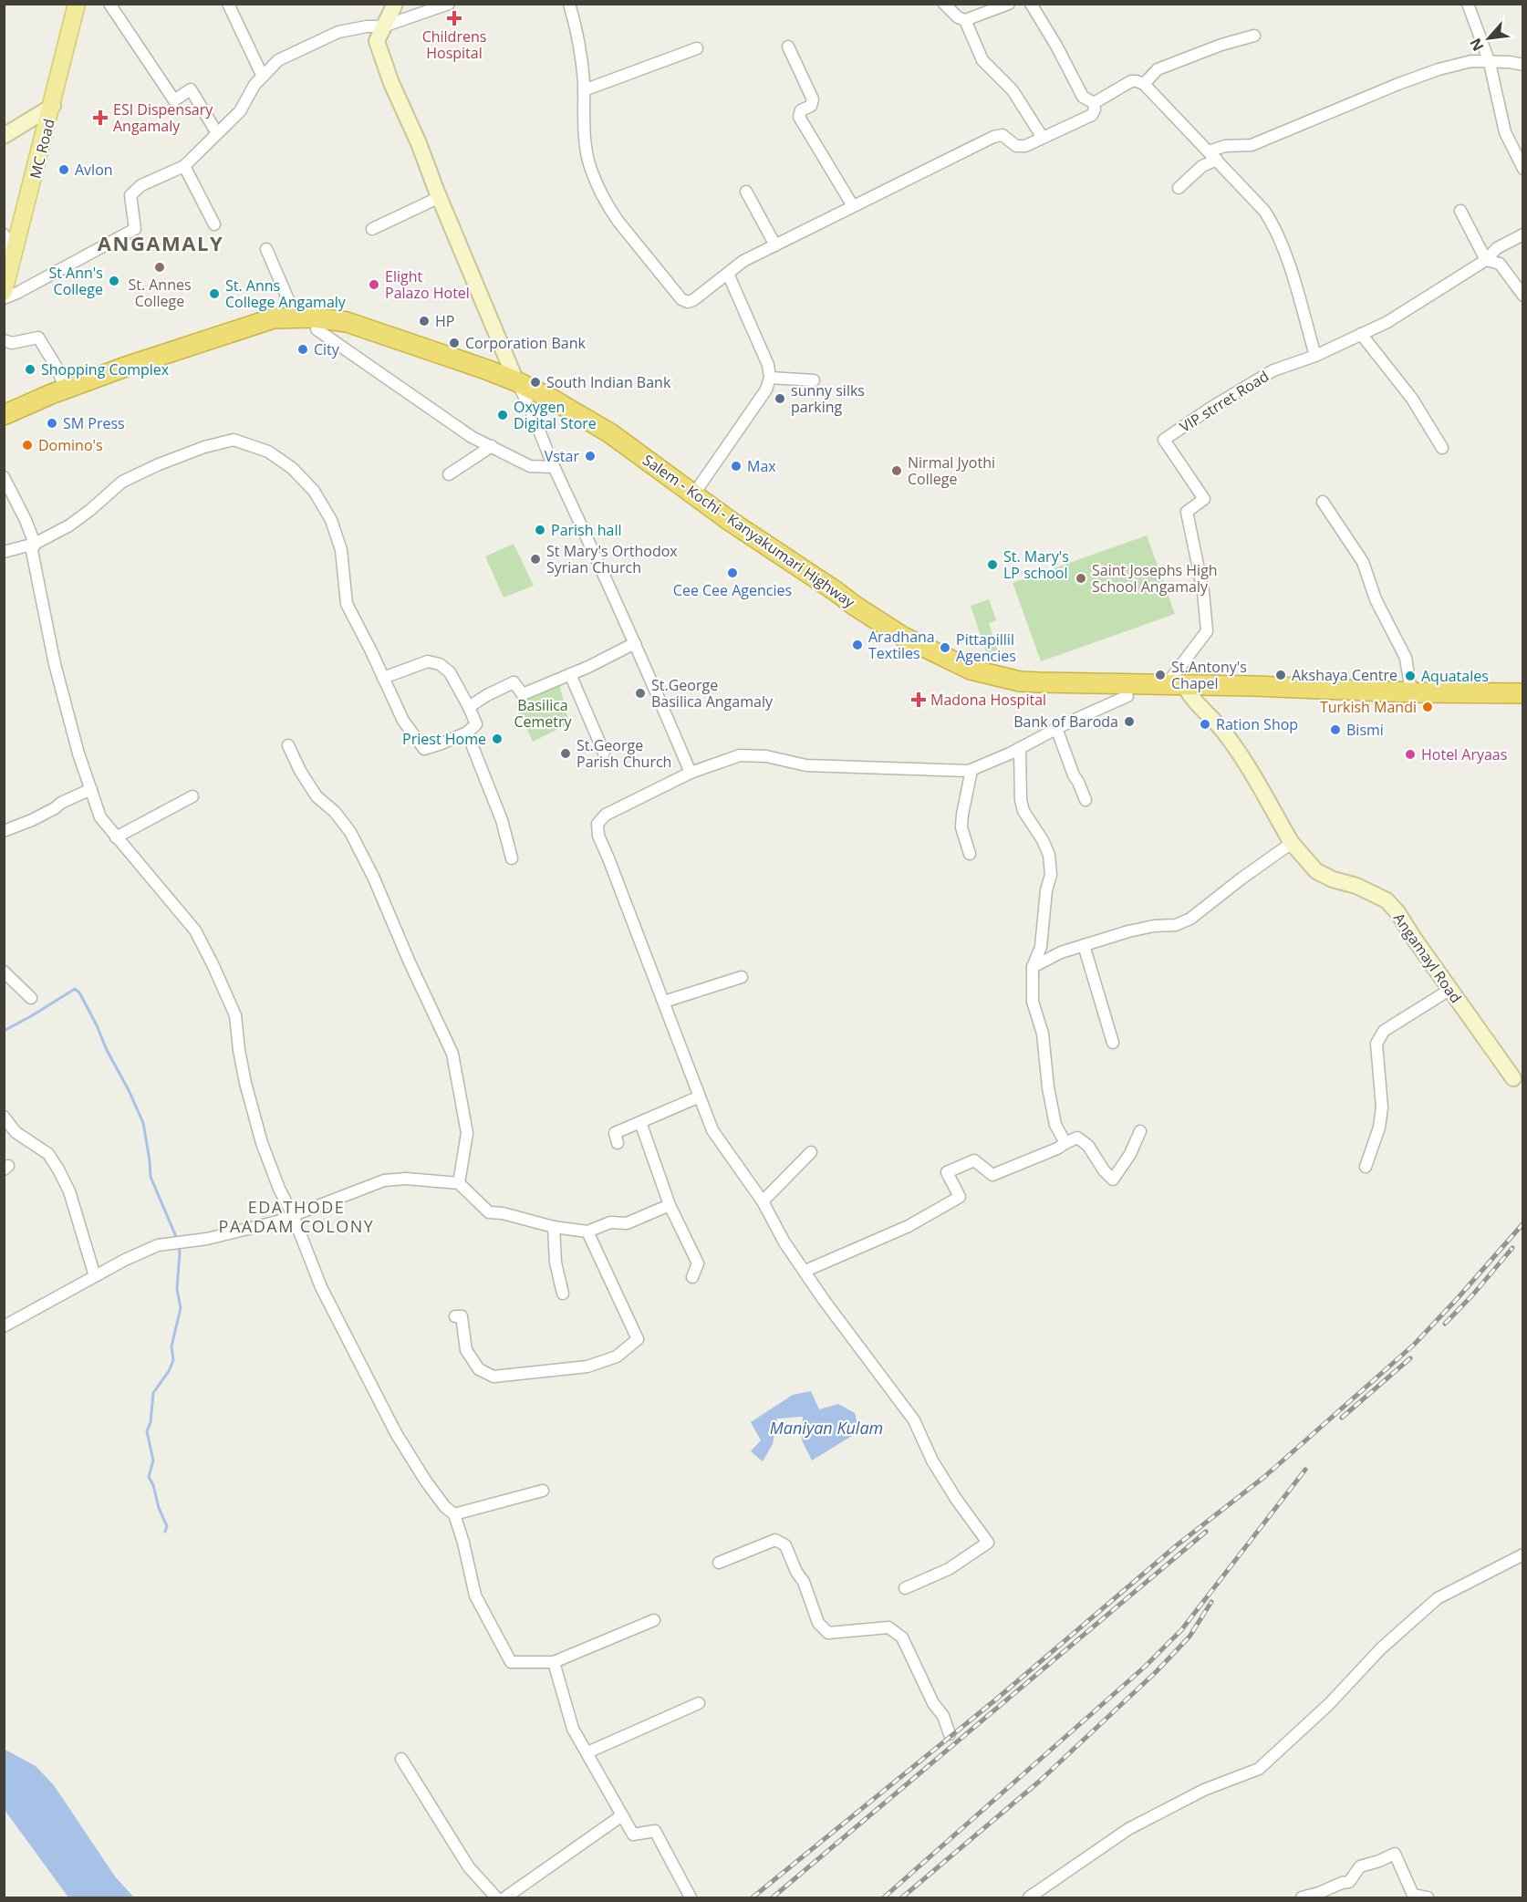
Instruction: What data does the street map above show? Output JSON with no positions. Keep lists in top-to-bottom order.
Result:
{
  "streets": {
    "highway": ["Salem - Kochi - Kanyakumari Highway"],
    "main road": ["MC Road"],
    "street": ["VIP strret Road", "Angamayl Road"]
  },
  "crossings": [
    ["VIP strret Road", "Salem - Kochi - Kanyakumari Highway"],
    ["VIP strret Road", "Angamayl Road"],
    ["Salem - Kochi - Kanyakumari Highway", "Angamayl Road"]
  ],
  "districts": ["ANGAMALY", "EDATHODE PAADAM COLONY"],
  "water": ["Maniyan Kulam"],
  "parks": ["Basilica Cemetry"],
  "places": {
    "health": ["Childrens Hospital", "ESI Dispensary Angamaly", "Madona Hospital"],
    "other": [
      "Avlon",
      "St. Annes College",
      "St Ann's College",
      "Elight Palazo Hotel",
      "St. Anns College Angamaly",
      "HP",
      "Corporation Bank",
      "City",
      "Shopping Complex",
      "South Indian Bank",
      "sunny silks parking",
      "Oxygen Digital Store",
      "SM Press",
      "Domino's",
      "Vstar",
      "Max",
      "Nirmal Jyothi College",
      "Parish hall",
      "St Mary's Orthodox Syrian Church",
      "St. Mary's LP school",
      "Cee Cee Agencies",
      "Saint Josephs High School Angamaly",
      "Aradhana Textiles",
      "Pittapillil Agencies",
      "St.Antony's Chapel",
      "Akshaya Centre",
      "Aquatales",
      "St.George Basilica Angamaly",
      "Turkish Mandi",
      "Bank of Baroda",
      "Ration Shop",
      "Bismi",
      "Priest Home",
      "St.George Parish Church",
      "Hotel Aryaas"
    ]
  },
  "north": "bottom left"
}
